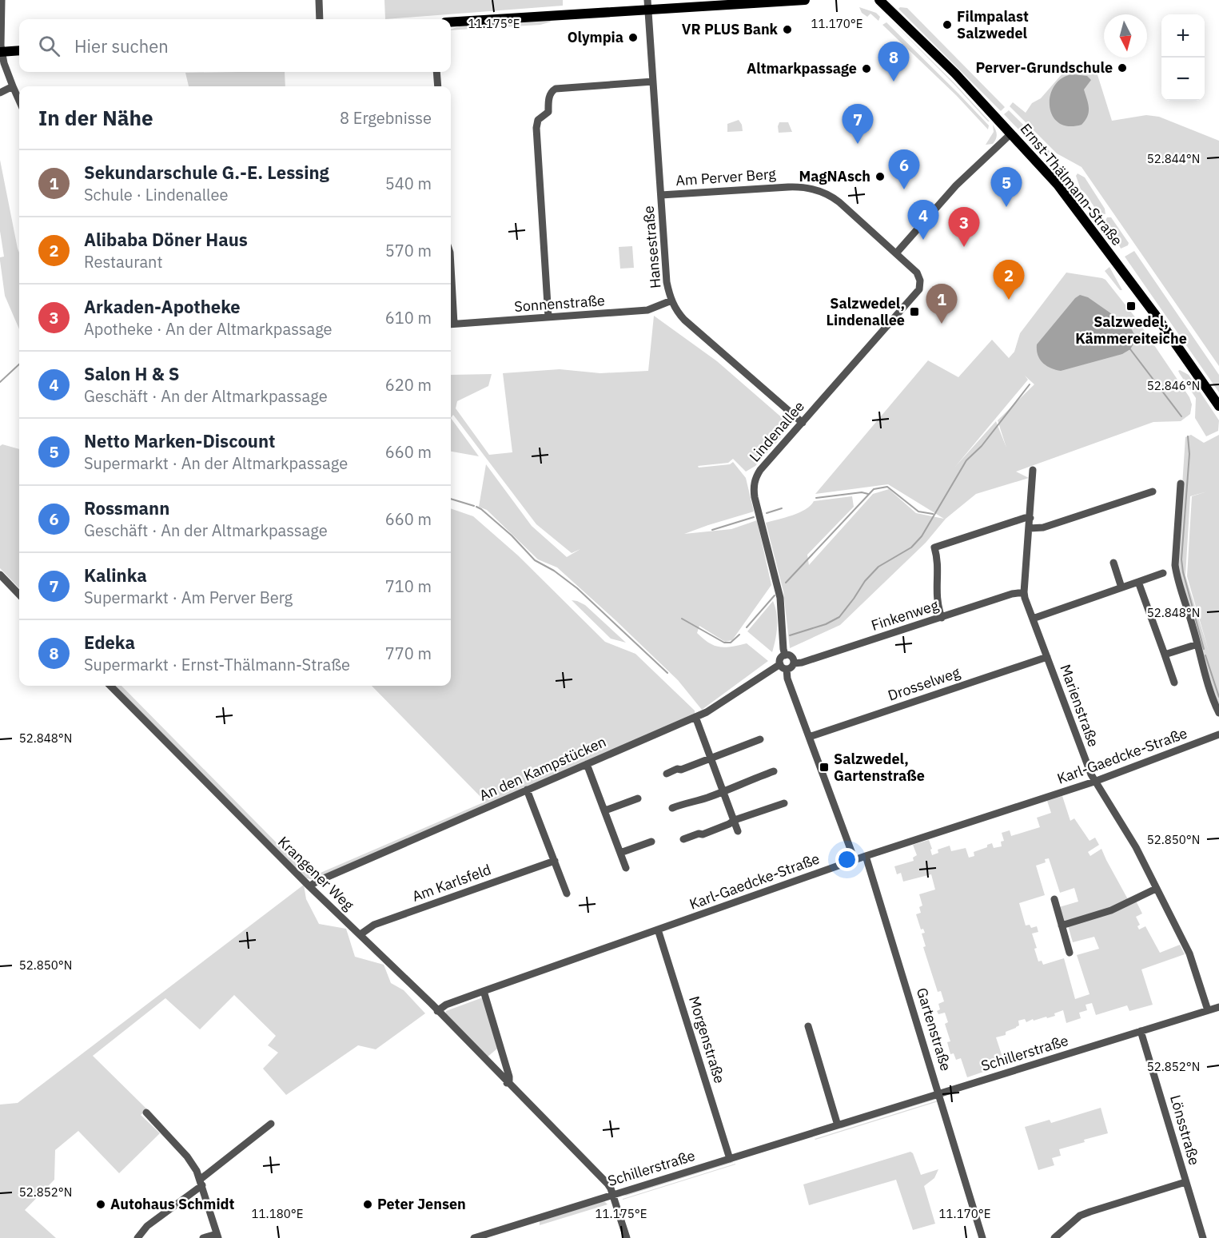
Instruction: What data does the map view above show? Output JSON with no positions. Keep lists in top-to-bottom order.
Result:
{
  "streets": {
    "main road": ["Ernst-Thälmann-Straße"],
    "street": [
      "Am Perver Berg",
      "Hansestraße",
      "Sonnenstraße",
      "Lindenallee",
      "Finkenweg",
      "Drosselweg",
      "Marienstraße",
      "Karl-Gaedcke-Straße",
      "An den Kampstücken",
      "Krangener Weg",
      "Am Karlsfeld",
      "Gartenstraße",
      "Morgenstraße",
      "Schillerstraße",
      "Lönsstraße"
    ]
  },
  "crossings": [
    ["Am Perver Berg", "Hansestraße"],
    ["Am Perver Berg", "Lindenallee"],
    ["Hansestraße", "Sonnenstraße"],
    ["Hansestraße", "Lindenallee"],
    ["Lindenallee", "Finkenweg"],
    ["Lindenallee", "An den Kampstücken"],
    ["Finkenweg", "Marienstraße"],
    ["Finkenweg", "An den Kampstücken"],
    ["Drosselweg", "Marienstraße"],
    ["Marienstraße", "Karl-Gaedcke-Straße"],
    ["Marienstraße", "Schillerstraße"],
    ["Karl-Gaedcke-Straße", "Krangener Weg"],
    ["Karl-Gaedcke-Straße", "Gartenstraße"],
    ["Karl-Gaedcke-Straße", "Morgenstraße"],
    ["An den Kampstücken", "Krangener Weg"],
    ["Krangener Weg", "Am Karlsfeld"],
    ["Krangener Weg", "Schillerstraße"],
    ["Gartenstraße", "Schillerstraße"],
    ["Morgenstraße", "Schillerstraße"],
    ["Schillerstraße", "Lönsstraße"]
  ],
  "places": {
    "other": [
      "Filmpalast Salzwedel",
      "VR PLUS Bank",
      "Olympia",
      "Perver-Grundschule",
      "Altmarkpassage",
      "MagNAsch",
      "Autohaus Schmidt",
      "Peter Jensen"
    ],
    "transit": ["Salzwedel, Kämmereiteiche", "Salzwedel, Lindenallee", "Salzwedel, Gartenstraße"]
  },
  "north": "bottom",
  "page": {
    "map_buttons": ["+", "−"],
    "search": "Hier suchen",
    "pins": [
      "8",
      "7",
      "6",
      "5",
      "4",
      "3",
      "2",
      "1"
    ],
    "heading": ["In der Nähe", "8 Ergebnisse"],
    "list": [
      {
        "mark": "1",
        "name": "Sekundarschule G.-E. Lessing",
        "note": "Schule · Lindenallee",
        "value": "540 m"
      },
      {
        "mark": "2",
        "name": "Alibaba Döner Haus",
        "note": "Restaurant",
        "value": "570 m"
      },
      {
        "mark": "3",
        "name": "Arkaden-Apotheke",
        "note": "Apotheke · An der Altmarkpassage",
        "value": "610 m"
      },
      {
        "mark": "4",
        "name": "Salon H & S",
        "note": "Geschäft · An der Altmarkpassage",
        "value": "620 m"
      },
      {
        "mark": "5",
        "name": "Netto Marken-Discount",
        "note": "Supermarkt · An der Altmarkpassage",
        "value": "660 m"
      },
      {
        "mark": "6",
        "name": "Rossmann",
        "note": "Geschäft · An der Altmarkpassage",
        "value": "660 m"
      },
      {
        "mark": "7",
        "name": "Kalinka",
        "note": "Supermarkt · Am Perver Berg",
        "value": "710 m"
      },
      {
        "mark": "8",
        "name": "Edeka",
        "note": "Supermarkt · Ernst-Thälmann-Straße",
        "value": "770 m"
      }
    ]
  },
  "coordinates": [
    "11.175°E",
    "11.170°E",
    "52.844°N",
    "52.846°N",
    "52.848°N",
    "52.850°N",
    "52.852°N",
    "11.180°E"
  ]
}
